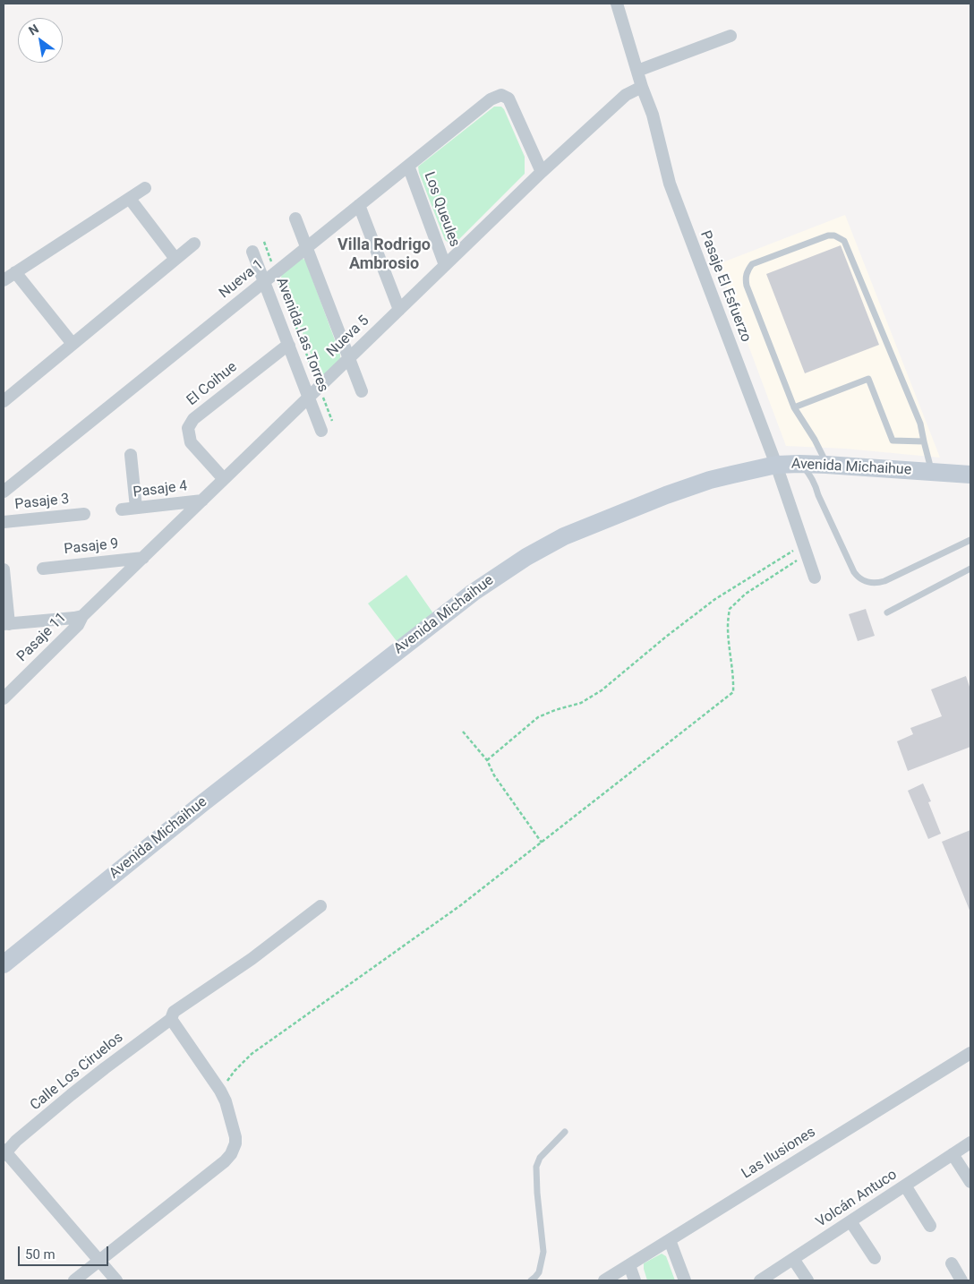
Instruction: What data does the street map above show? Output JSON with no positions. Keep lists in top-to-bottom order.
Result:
{
  "streets": {
    "street": [
      "Los Queules",
      "Nueva 1",
      "Pasaje El Esfuerzo",
      "Avenida Las Torres",
      "Nueva 5",
      "El Coihue",
      "Avenida Michaihue",
      "Pasaje 4",
      "Pasaje 3",
      "Pasaje 9",
      "Pasaje 11",
      "Calle Los Ciruelos",
      "Las Ilusiones",
      "Volcán Antuco"
    ]
  },
  "crossings": [
    ["Los Queules", "Nueva 1"],
    ["Los Queules", "Nueva 5"],
    ["Nueva 1", "Avenida Las Torres"],
    ["Nueva 1", "Nueva 5"],
    ["Pasaje El Esfuerzo", "Nueva 5"],
    ["Pasaje El Esfuerzo", "Avenida Michaihue"],
    ["Avenida Las Torres", "Nueva 5"],
    ["Avenida Las Torres", "El Coihue"],
    ["Nueva 5", "El Coihue"],
    ["Nueva 5", "Pasaje 4"],
    ["Nueva 5", "Pasaje 9"],
    ["Nueva 5", "Pasaje 11"]
  ],
  "districts": ["Villa Rodrigo Ambrosio"],
  "scale_bar": "50 m",
  "north": "top left"
}
